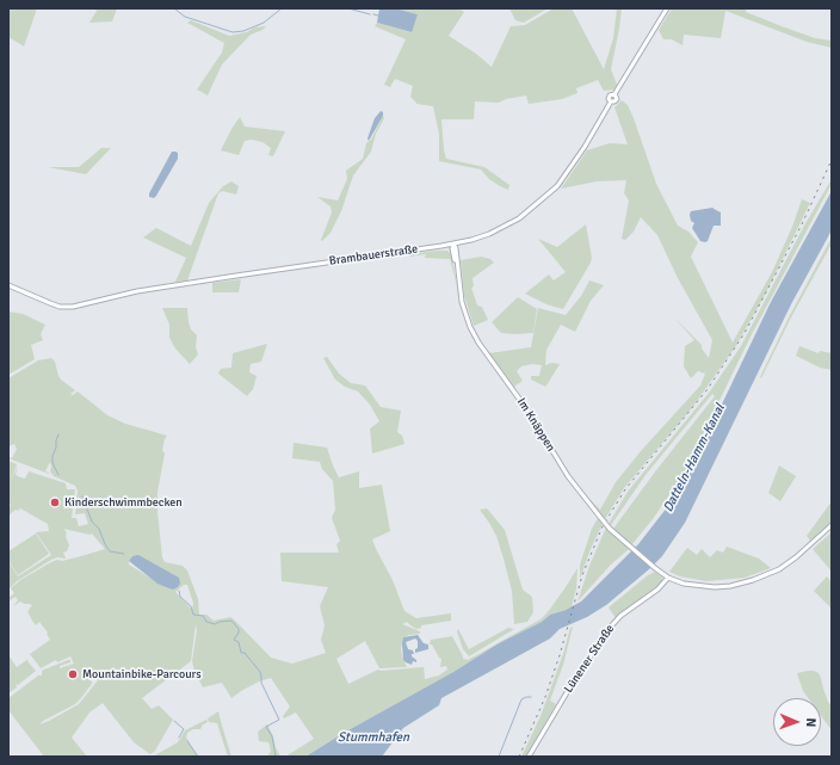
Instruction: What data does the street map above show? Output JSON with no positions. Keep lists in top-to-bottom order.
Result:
{
  "streets": {
    "street": ["Brambauerstraße", "Im Knäppen", "Lünener Straße"]
  },
  "crossings": [
    ["Brambauerstraße", "Im Knäppen"],
    ["Im Knäppen", "Lünener Straße"]
  ],
  "water": ["Datteln-Hamm-Kanal", "Stummhafen"],
  "places": ["Kinderschwimmbecken", "Mountainbike-Parcours"],
  "north": "right"
}
